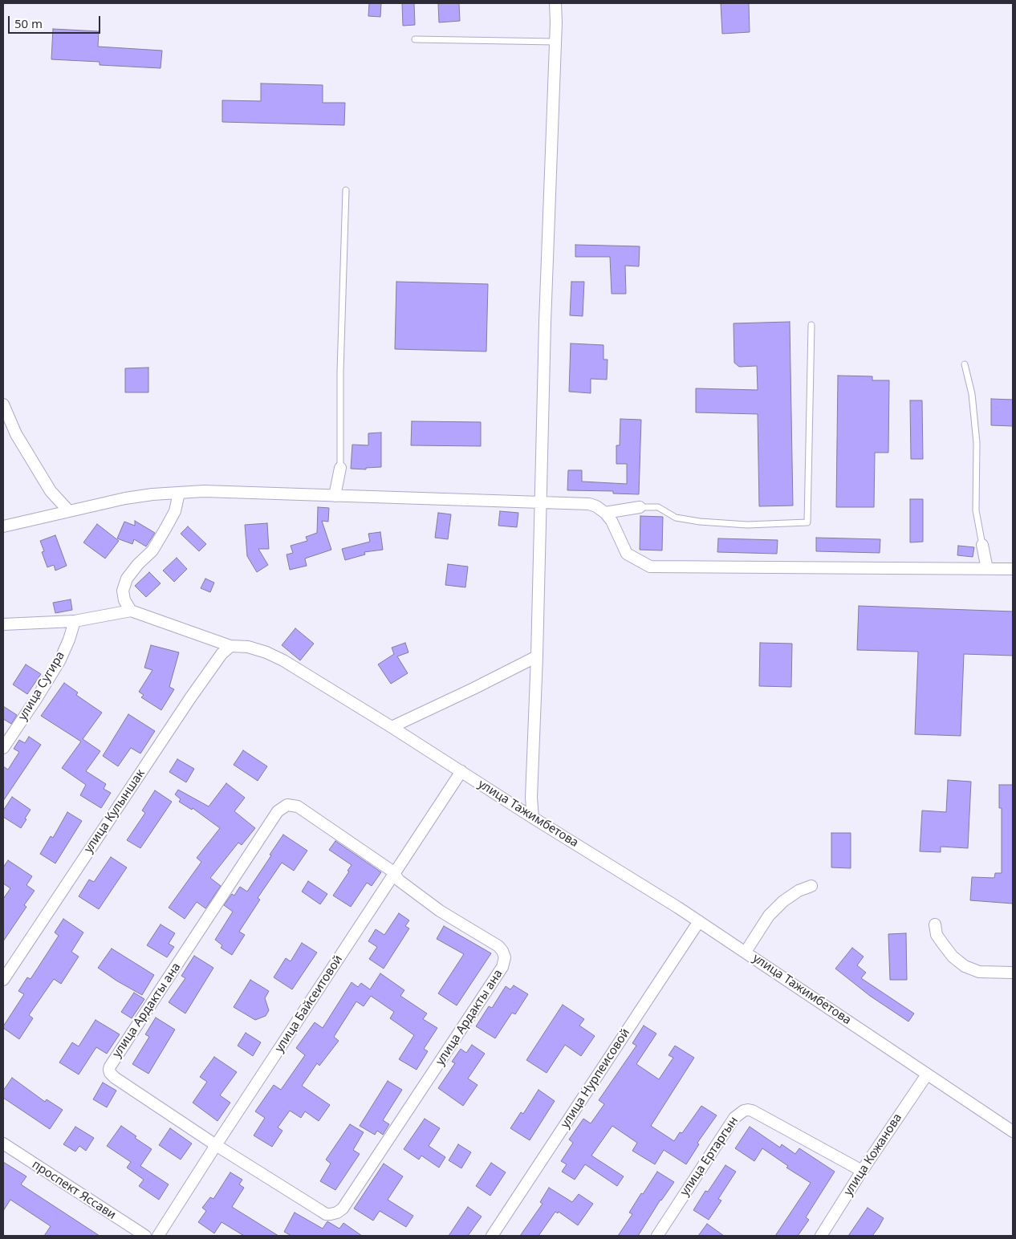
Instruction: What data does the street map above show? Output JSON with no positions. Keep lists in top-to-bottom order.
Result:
{
  "streets": {
    "street": [
      "улица Сугира",
      "улица Кулыншак",
      "улица Тажимбетова",
      "улица Байсеитовой",
      "улица Ардакты ана",
      "улица Нурпеисовой",
      "улица Кожанова",
      "улица Ертаргын",
      "проспект Яссави"
    ]
  },
  "crossings": [
    ["улица Кулыншак", "улица Тажимбетова"],
    ["улица Тажимбетова", "улица Байсеитовой"],
    ["улица Тажимбетова", "улица Нурпеисовой"],
    ["улица Тажимбетова", "улица Кожанова"],
    ["улица Байсеитовой", "улица Ардакты ана"],
    ["улица Кожанова", "улица Ертаргын"]
  ],
  "scale_bar": "50 m"
}
